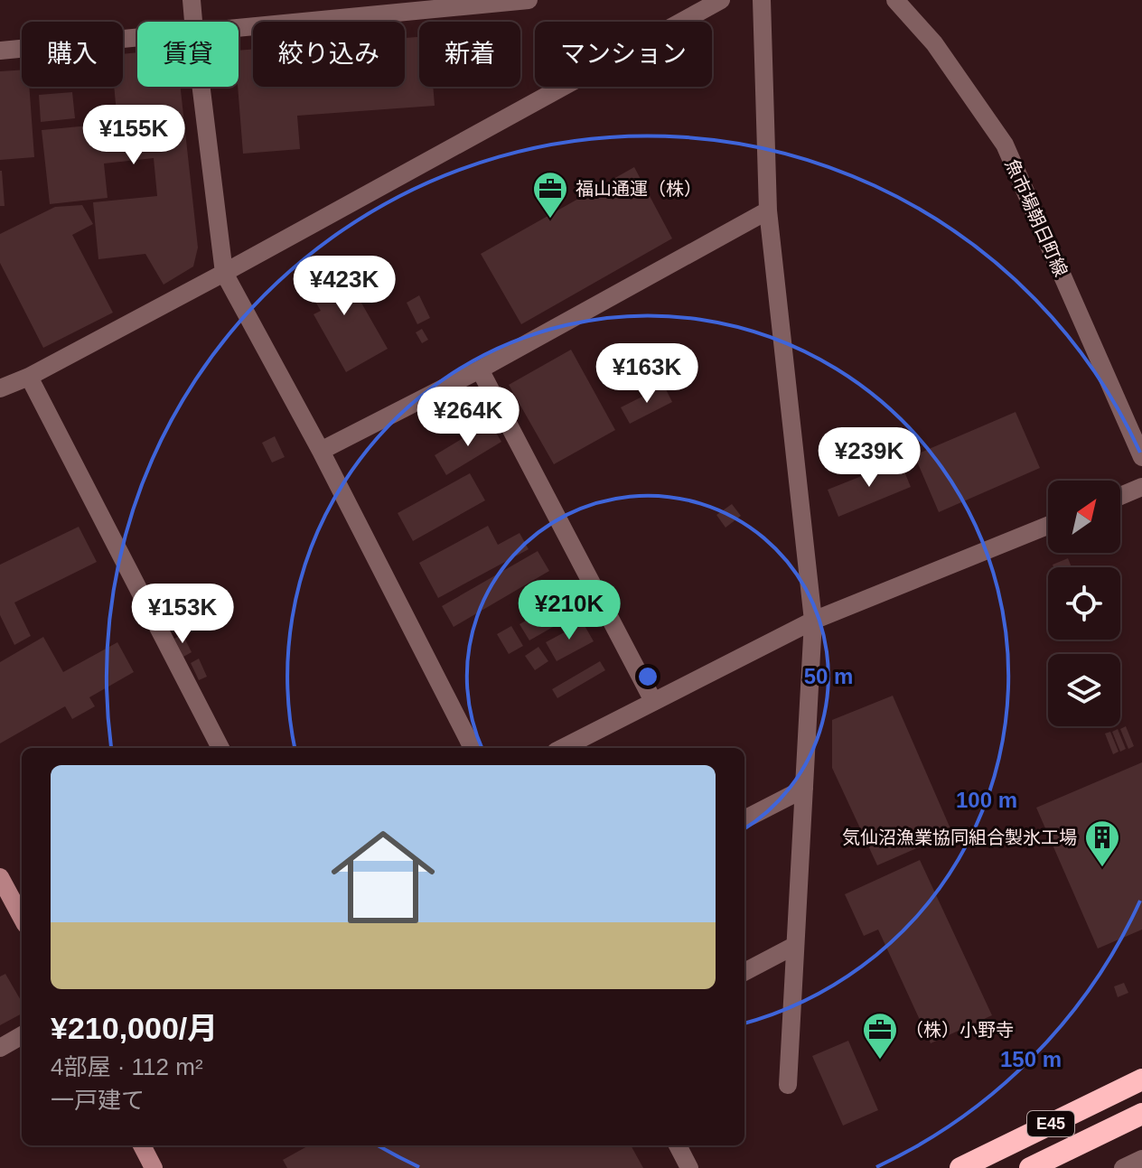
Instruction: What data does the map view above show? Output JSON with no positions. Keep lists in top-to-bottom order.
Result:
{
  "streets": {
    "highway": ["E45"],
    "street": ["魚市場朝日町線"]
  },
  "places": {
    "office": ["福山通運（株）", "（株）小野寺"],
    "building": ["気仙沼漁業協同組合製氷工場"]
  },
  "north": "top right",
  "page": {
    "chip": [
      "購入",
      "賃貸",
      "絞り込み",
      "新着",
      "マンション"
    ],
    "price": [
      "¥155K",
      "¥423K",
      "¥163K",
      "¥264K",
      "¥239K",
      "¥210K",
      "¥153K"
    ],
    "list": [
      {
        "name": "¥210,000/月",
        "note": "4部屋 · 112 m² · 一戸建て"
      }
    ]
  },
  "rings": ["50 m", "100 m", "150 m"]
}
